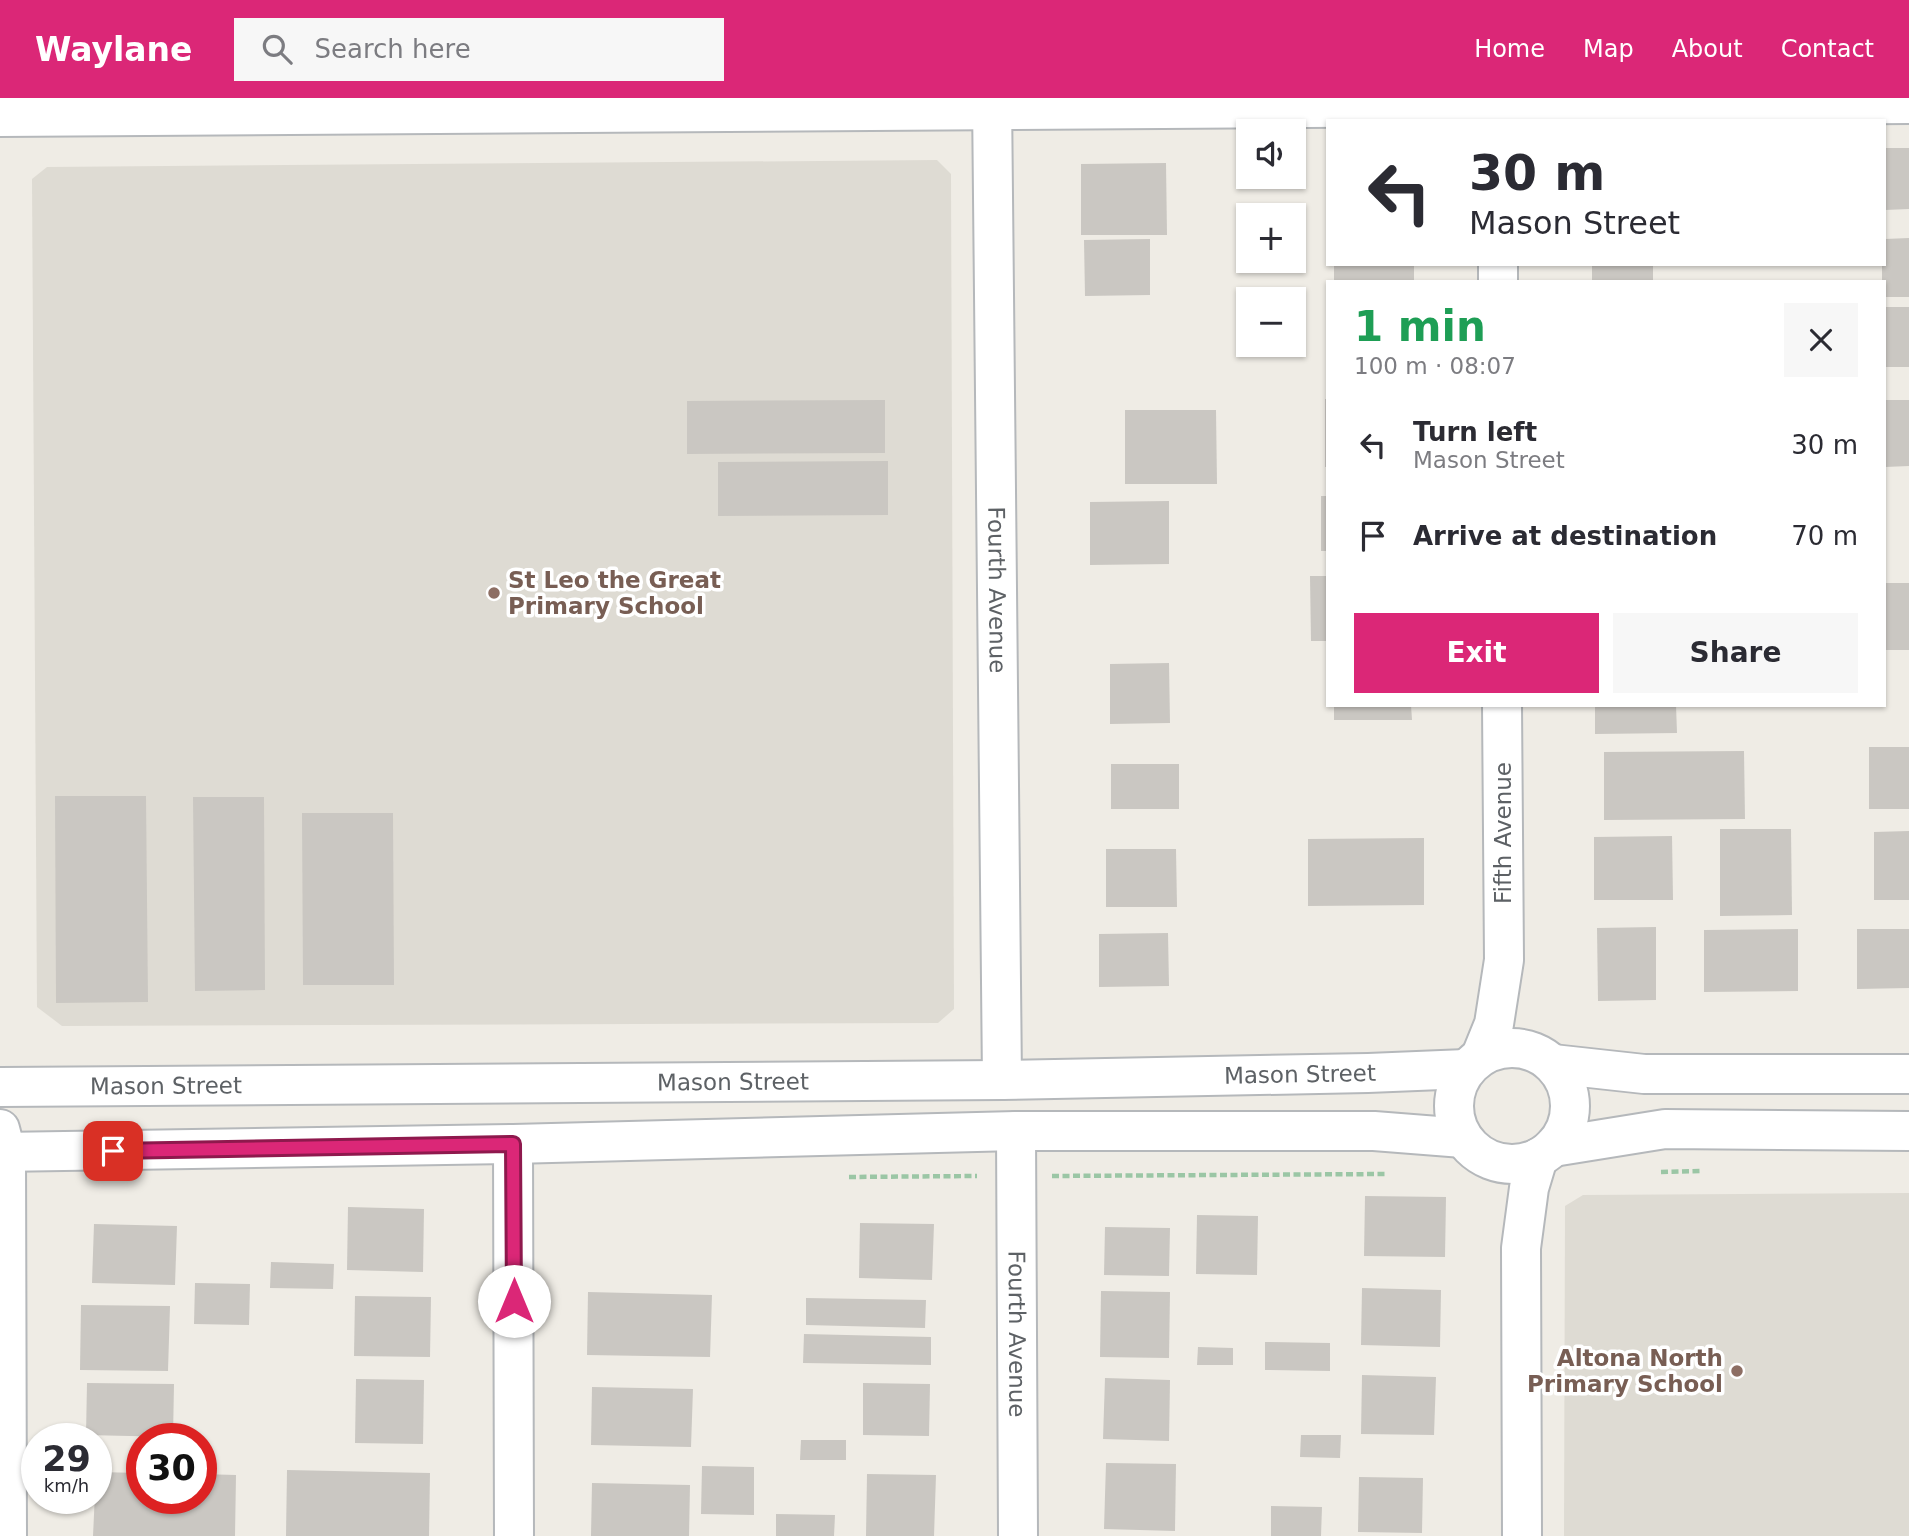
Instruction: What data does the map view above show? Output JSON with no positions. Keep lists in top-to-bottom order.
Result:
{
  "streets": {
    "street": ["Fourth Avenue", "Fifth Avenue", "Mason Street"]
  },
  "crossings": [
    ["Fourth Avenue", "Mason Street"],
    ["Fifth Avenue", "Mason Street"]
  ],
  "places": ["St Leo the Great Primary School", "Altona North Primary School"],
  "page": {
    "header": "Waylane",
    "search": "Search here",
    "nav": [
      "Home",
      "Map",
      "About",
      "Contact"
    ],
    "map_buttons": ["+", "−"],
    "turn": ["30 m", "Mason Street"],
    "heading": ["1 min", "100 m · 08:07"],
    "list": [
      {
        "name": "Turn left",
        "note": "Mason Street",
        "value": "30 m"
      },
      {
        "name": "Arrive at destination",
        "value": "70 m"
      }
    ],
    "buttons": ["Exit", "Share"],
    "speed": "29 km/h",
    "limit": "30"
  }
}
